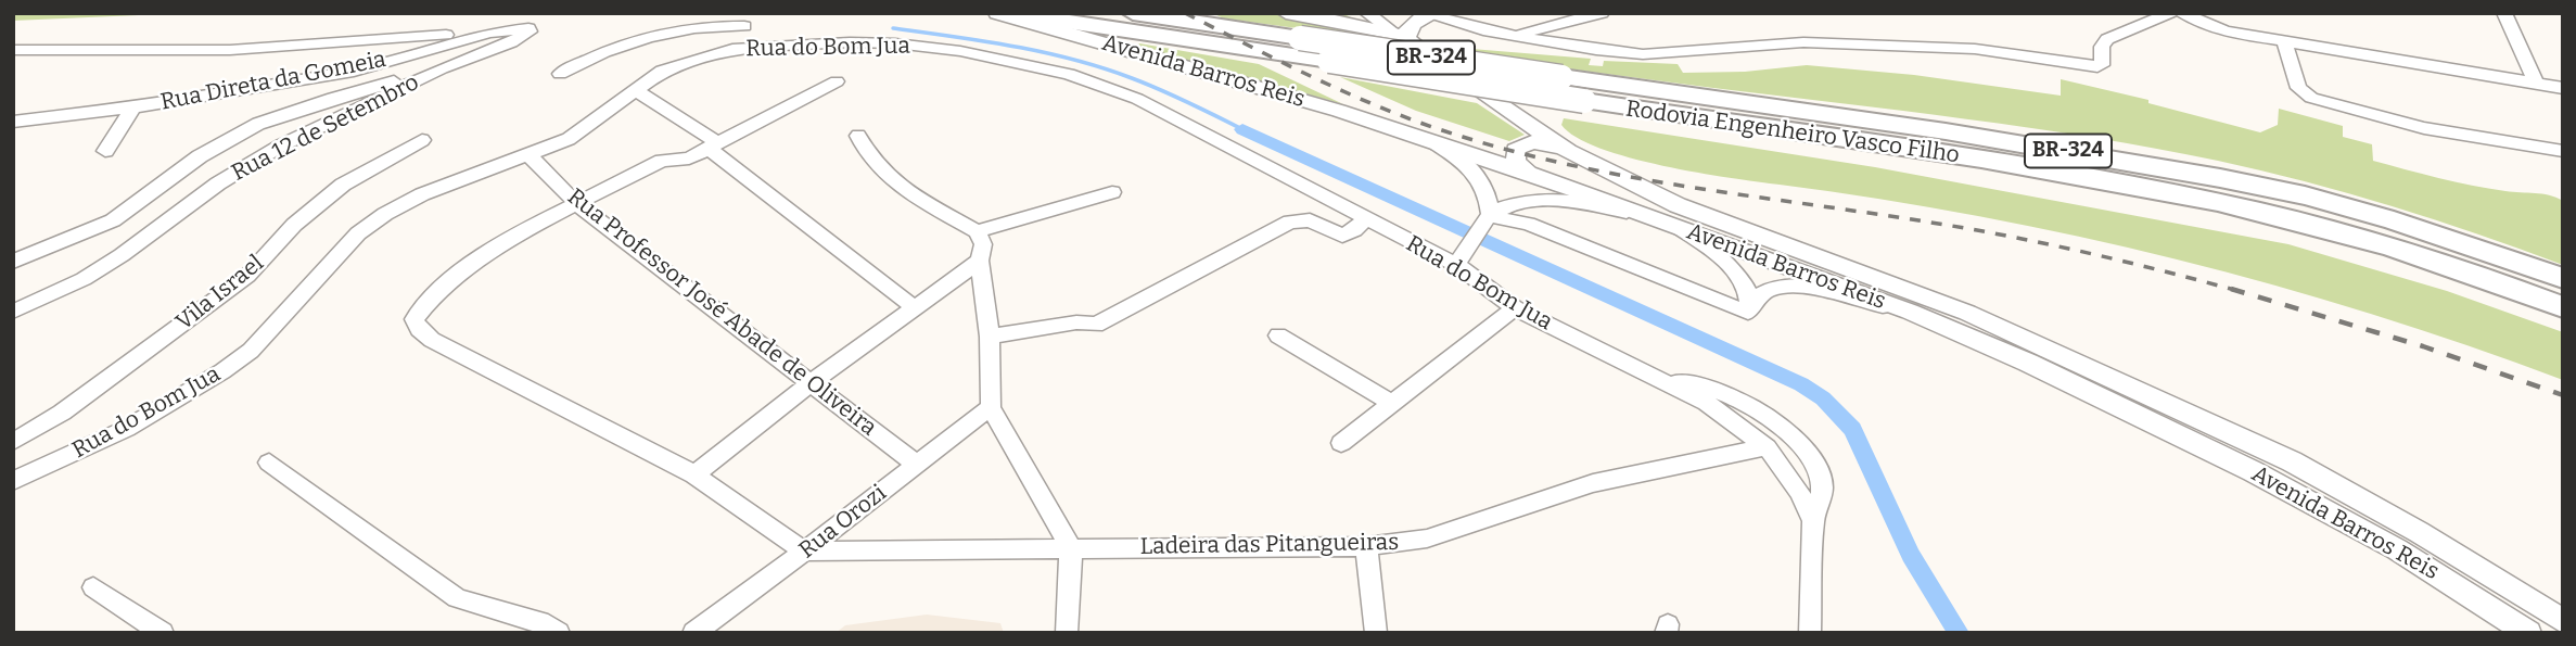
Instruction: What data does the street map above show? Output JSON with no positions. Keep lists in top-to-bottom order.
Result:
{
  "streets": {
    "highway": ["BR-324", "Rodovia Engenheiro Vasco Filho"],
    "main road": ["Avenida Barros Reis"],
    "street": [
      "Rua do Bom Jua",
      "Rua Direta da Gomeia",
      "Rua 12 de Setembro",
      "Vila Israel",
      "Rua Professor José Abade de Oliveira",
      "Rua Orozi",
      "Ladeira das Pitangueiras"
    ]
  },
  "crossings": [
    ["Rua do Bom Jua", "Rua Professor José Abade de Oliveira"],
    ["Rua do Bom Jua", "Ladeira das Pitangueiras"],
    ["Rua Direta da Gomeia", "Rua 12 de Setembro"],
    ["Rua Professor José Abade de Oliveira", "Rua Orozi"],
    ["Rua Orozi", "Ladeira das Pitangueiras"]
  ]
}
